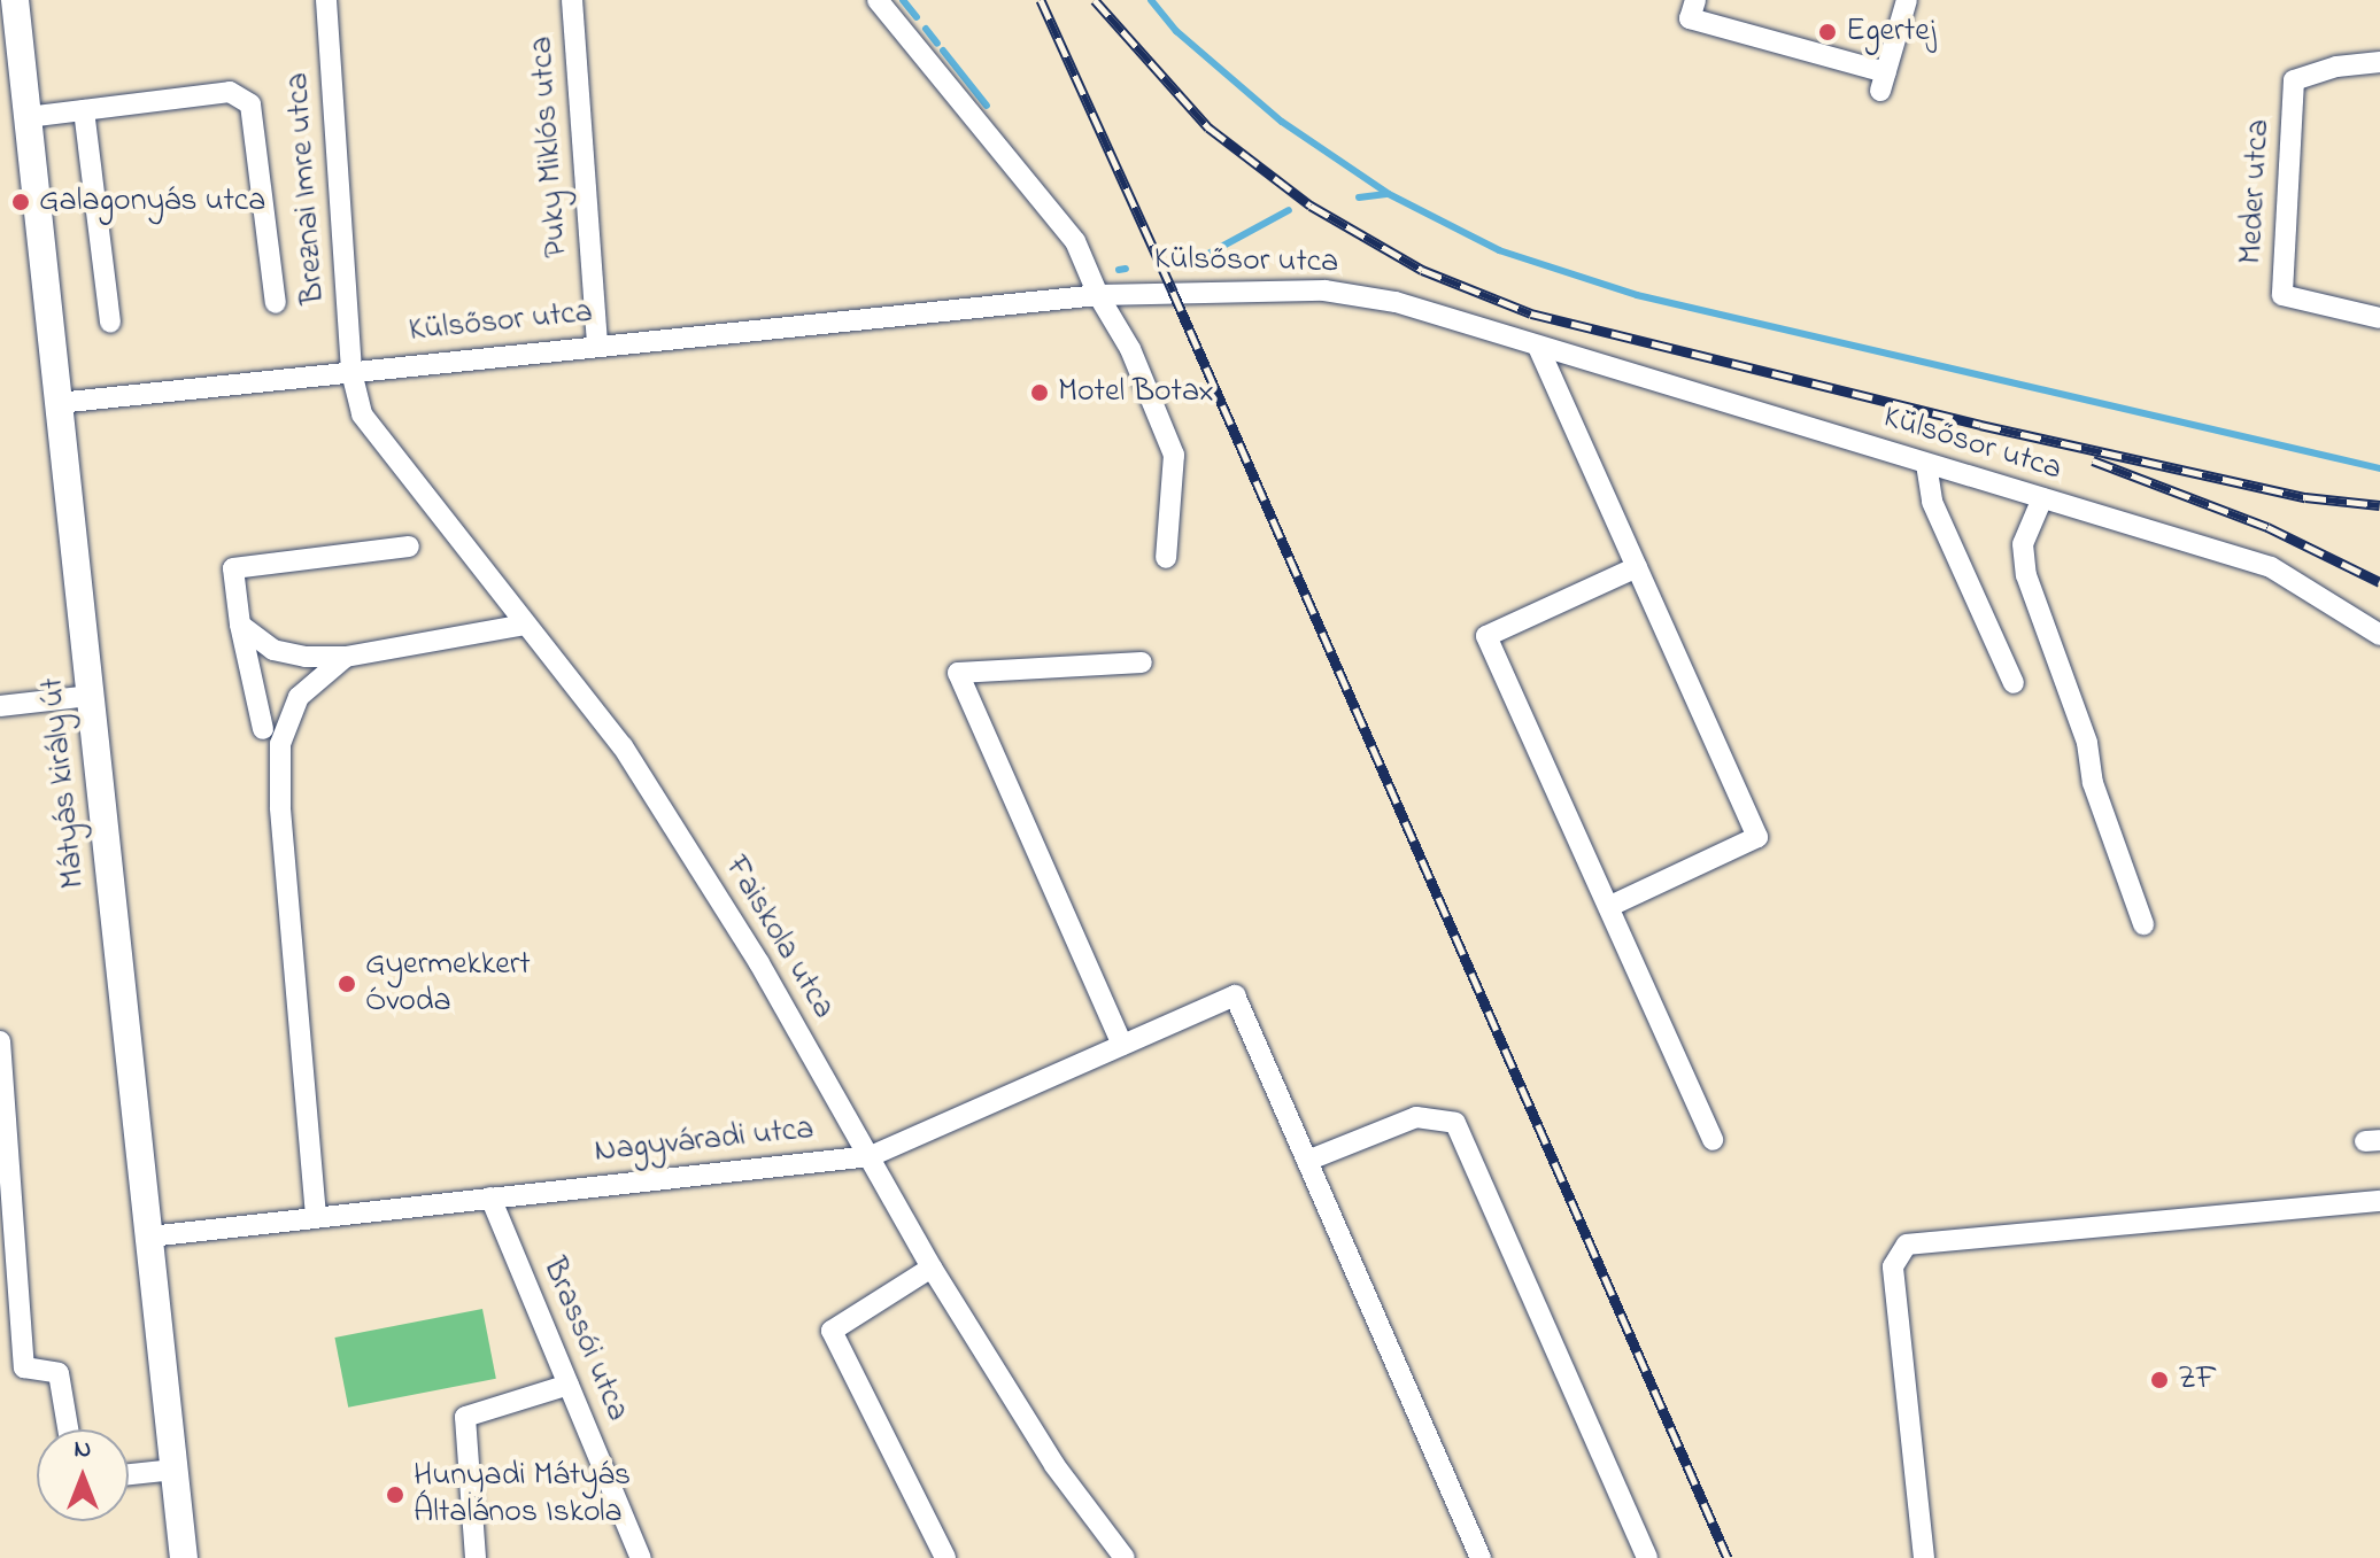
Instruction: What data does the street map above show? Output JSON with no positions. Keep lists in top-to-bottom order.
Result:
{
  "streets": {
    "main road": ["Mátyás király út"],
    "street": [
      "Puky Miklós utca",
      "Breznai Imre utca",
      "Meder utca",
      "Külsősor utca",
      "Faiskola utca",
      "Nagyváradi utca",
      "Brassói utca"
    ]
  },
  "crossings": [
    ["Puky Miklós utca", "Külsősor utca"],
    ["Breznai Imre utca", "Külsősor utca"],
    ["Breznai Imre utca", "Faiskola utca"],
    ["Külsősor utca", "Mátyás király út"],
    ["Külsősor utca", "Faiskola utca"],
    ["Mátyás király út", "Nagyváradi utca"],
    ["Faiskola utca", "Nagyváradi utca"],
    ["Nagyváradi utca", "Brassói utca"]
  ],
  "places": [
    "Egertej",
    "Galagonyás utca",
    "Motel Botax",
    "Gyermekkert Óvoda",
    "ZF",
    "Hunyadi Mátyás Általános Iskola"
  ],
  "north": "top"
}
